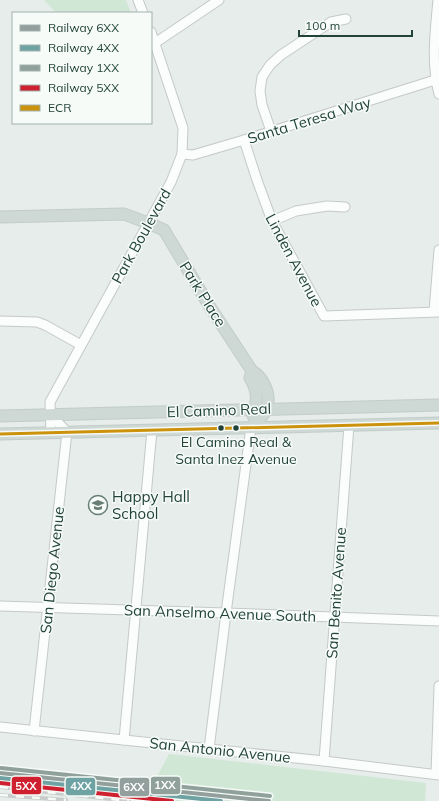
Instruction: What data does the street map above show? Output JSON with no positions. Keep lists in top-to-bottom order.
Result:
{
  "streets": {
    "main road": ["Park Place", "El Camino Real"],
    "street": [
      "Santa Teresa Way",
      "Park Boulevard",
      "Linden Avenue",
      "San Diego Avenue",
      "San Benito Avenue",
      "San Anselmo Avenue South",
      "San Antonio Avenue"
    ]
  },
  "crossings": [
    ["Santa Teresa Way", "Park Boulevard"],
    ["Santa Teresa Way", "Linden Avenue"],
    ["Park Boulevard", "Park Place"],
    ["Park Boulevard", "El Camino Real"],
    ["Park Place", "El Camino Real"],
    ["El Camino Real", "San Diego Avenue"],
    ["El Camino Real", "San Benito Avenue"],
    ["San Diego Avenue", "San Anselmo Avenue South"],
    ["San Diego Avenue", "San Antonio Avenue"],
    ["San Benito Avenue", "San Anselmo Avenue South"],
    ["San Benito Avenue", "San Antonio Avenue"]
  ],
  "places": {
    "other": ["El Camino Real & Santa Inez Avenue"],
    "school or university": ["Happy Hall School"]
  },
  "lines": [
    "transit line ECR",
    "rail line 1XX",
    "rail line 6XX",
    "rail line 4XX",
    "rail line 5XX"
  ],
  "legend": [
    "Railway 6XX",
    "Railway 4XX",
    "Railway 1XX",
    "Railway 5XX",
    "ECR"
  ],
  "scale_bar": "100 m"
}
